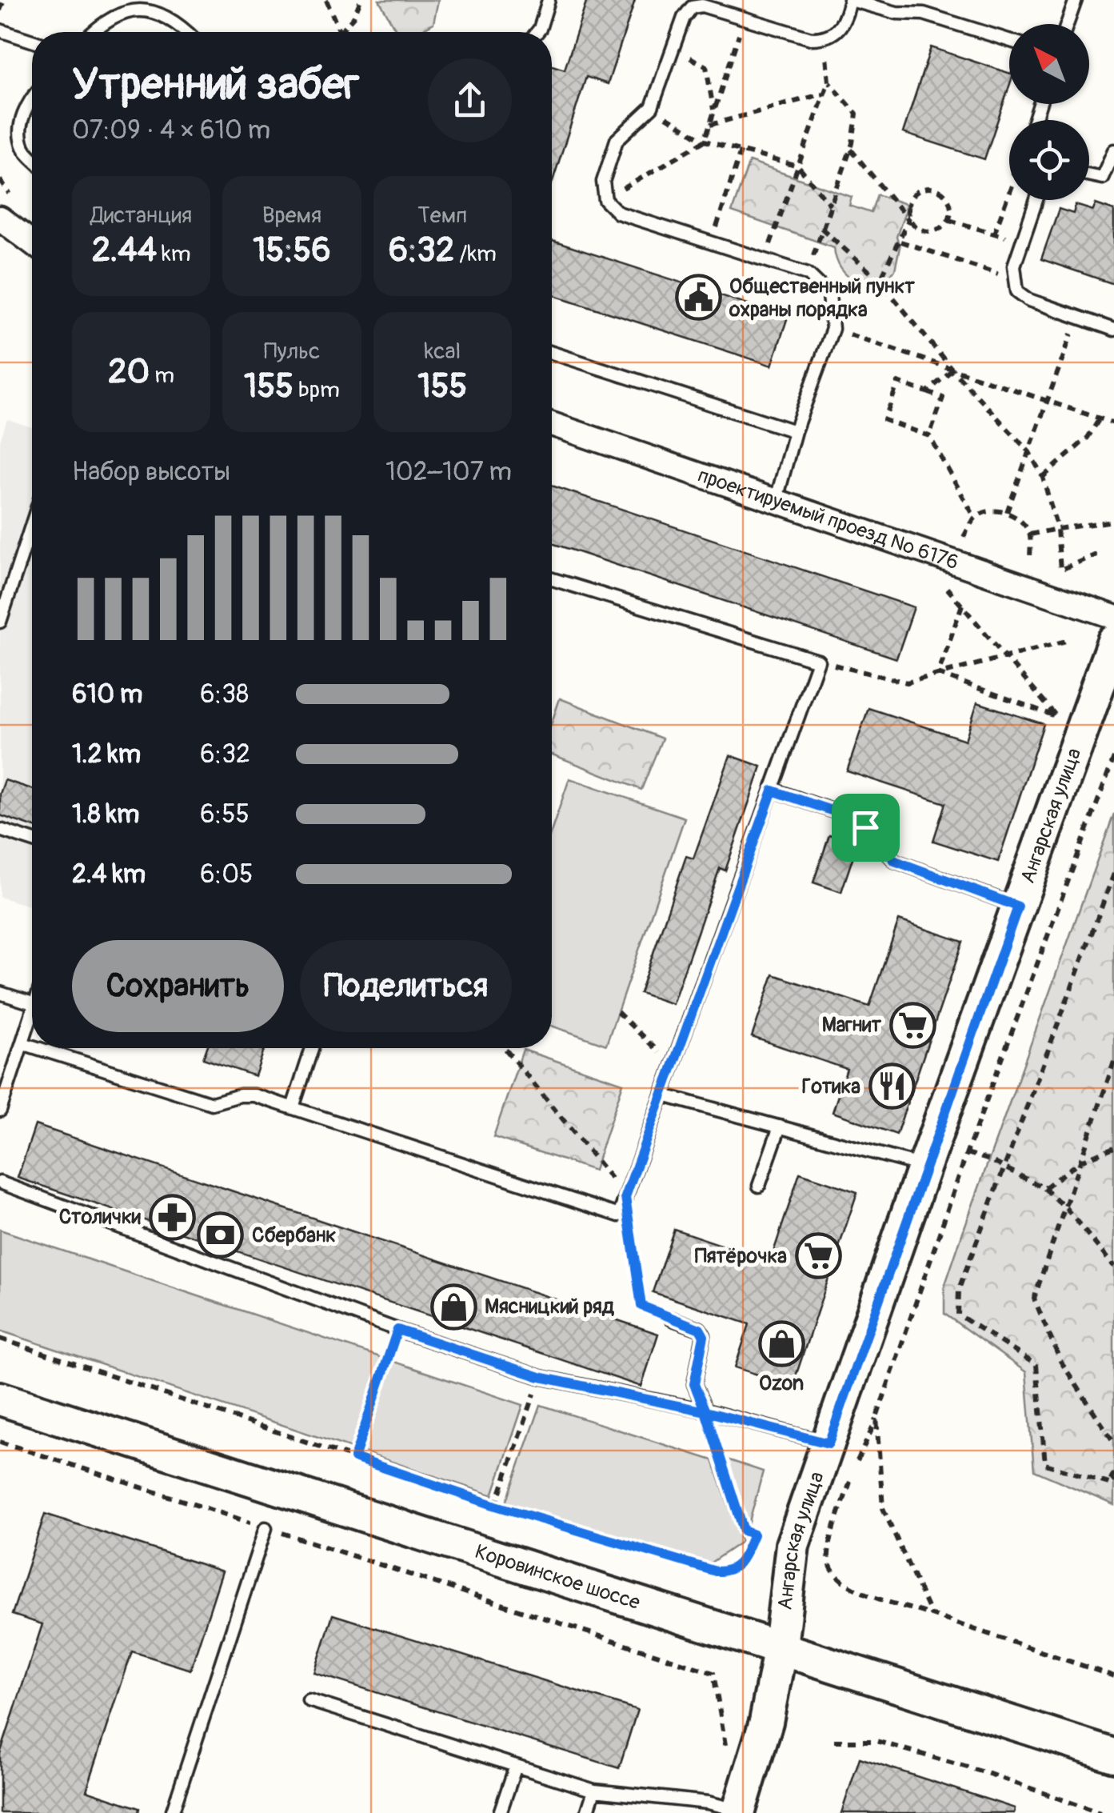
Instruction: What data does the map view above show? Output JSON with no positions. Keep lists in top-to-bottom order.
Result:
{
  "streets": {
    "street": ["проектируемый проезд № 6176", "Ангарская улица", "Коровинское шоссе"]
  },
  "crossings": [
    ["Ангарская улица", "Коровинское шоссе"]
  ],
  "places": {
    "public building": ["Общественный пункт охраны порядка"],
    "supermarket": ["Магнит", "Пятёрочка"],
    "restaurant": ["Готика"],
    "pharmacy": ["Столички"],
    "bank": ["Сбербанк"],
    "shop": ["Мясницкий ряд", "Ozon"]
  },
  "north": "top left",
  "page": {
    "heading": ["Утренний забег", "07:09 · 4 × 610 m"],
    "stats": [
      ["Дистанция", "2.44 km"],
      ["Время", "15:56"],
      ["Темп", "6:32 /km"],
      ["20 m"],
      ["Пульс", "155 bpm"],
      ["kcal", "155"]
    ],
    "chart": ["Набор высоты", "102–107 m"],
    "list": [
      {
        "name": "610 m",
        "note": "6:38"
      },
      {
        "name": "1.2 km",
        "note": "6:32"
      },
      {
        "name": "1.8 km",
        "note": "6:55"
      },
      {
        "name": "2.4 km",
        "note": "6:05"
      }
    ],
    "buttons": ["Сохранить", "Поделиться"]
  }
}
